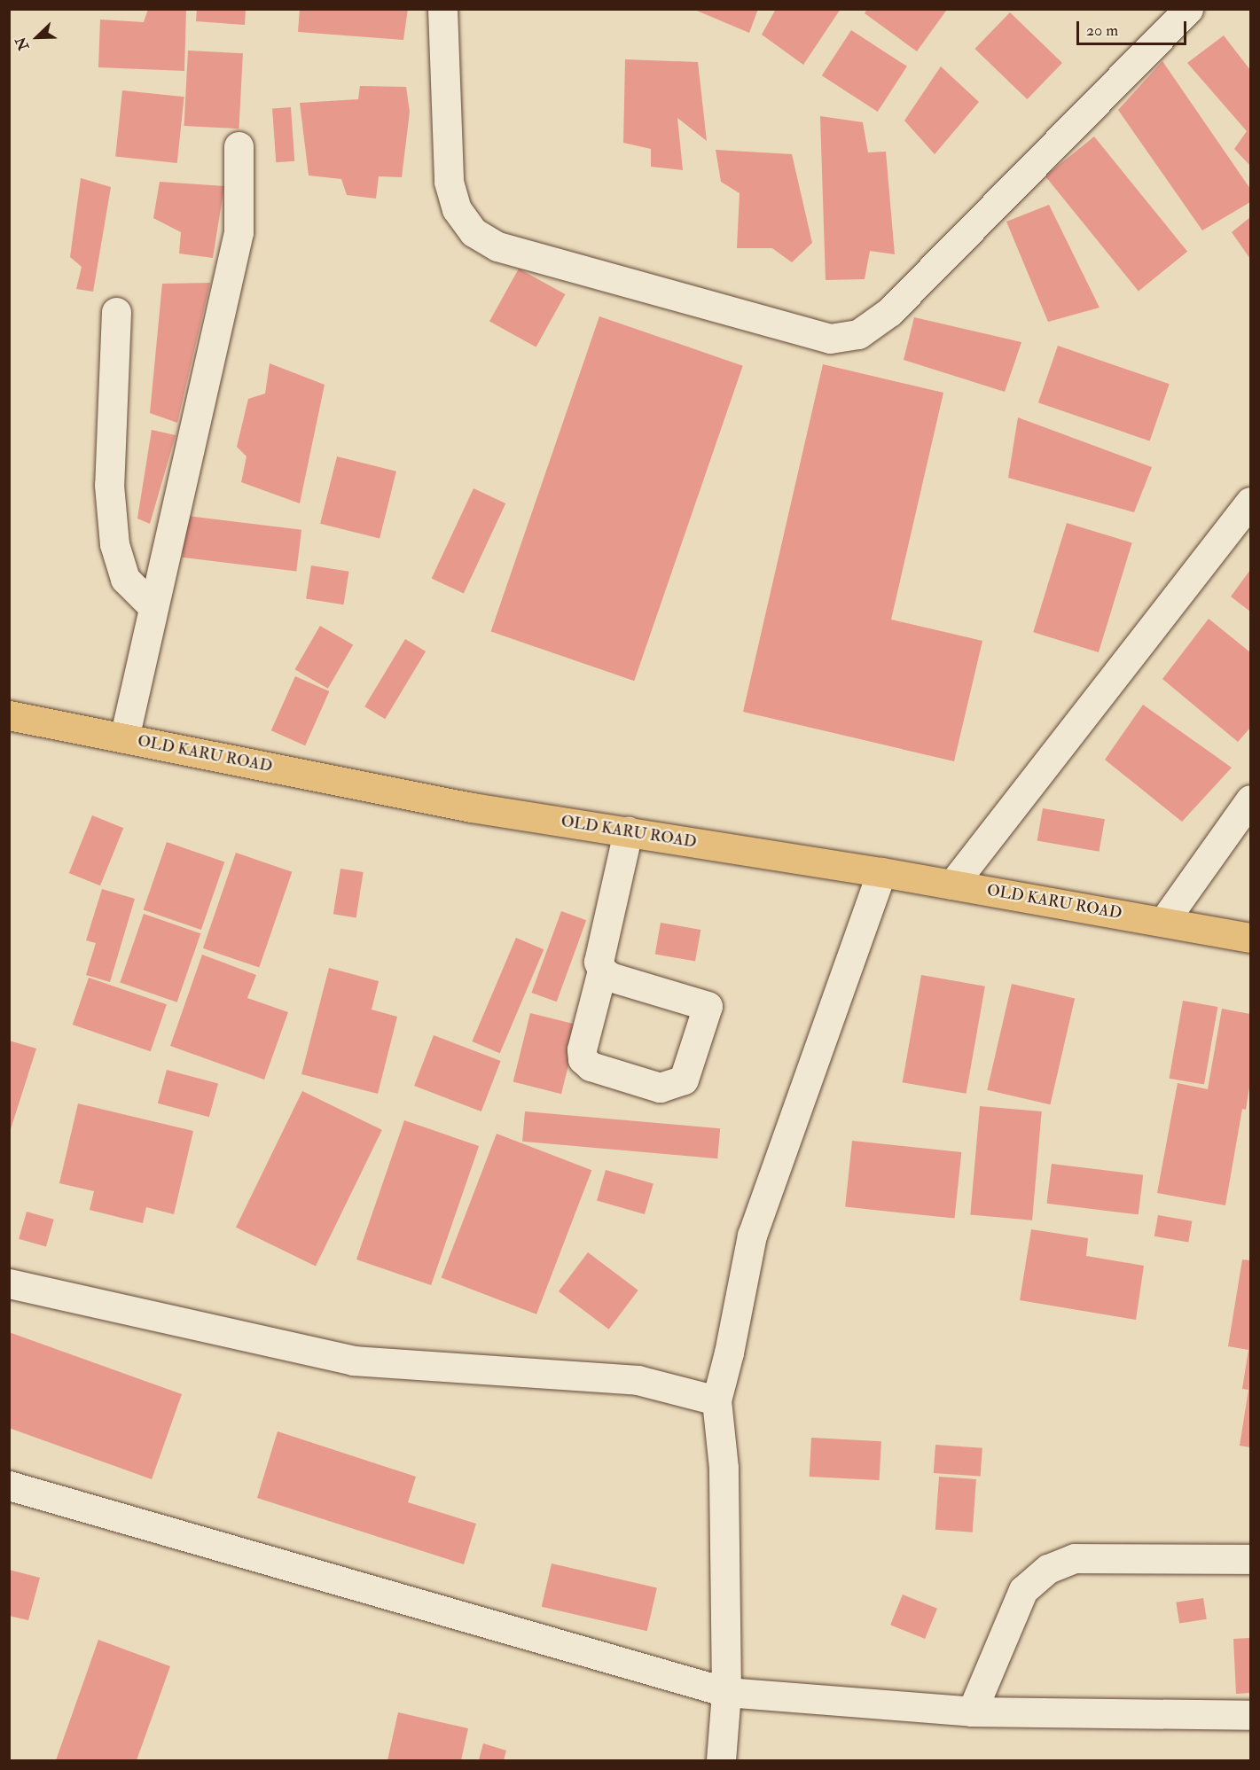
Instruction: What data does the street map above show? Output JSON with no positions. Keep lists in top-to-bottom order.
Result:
{
  "streets": {
    "main road": ["OLD KARU ROAD"]
  },
  "scale_bar": "20 m",
  "north": "bottom left"
}
